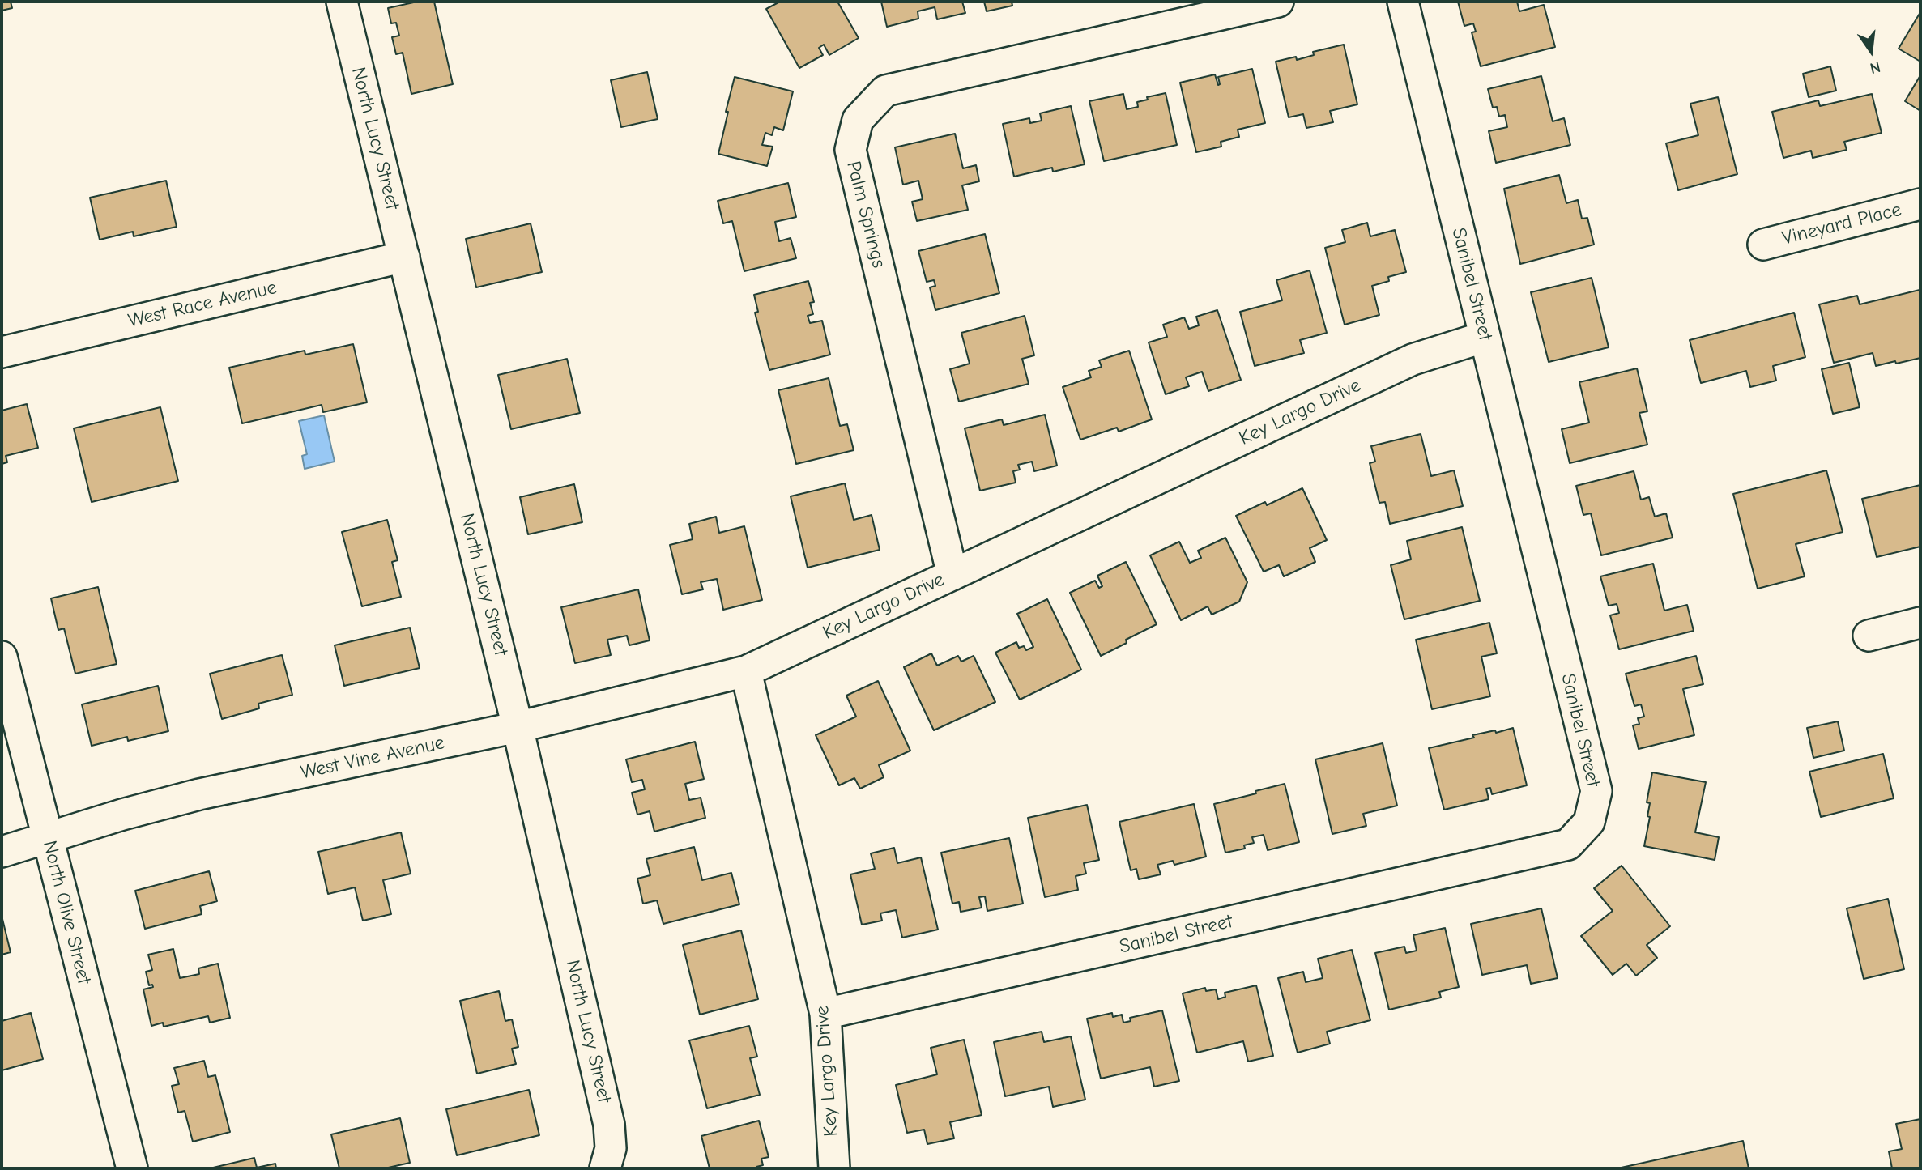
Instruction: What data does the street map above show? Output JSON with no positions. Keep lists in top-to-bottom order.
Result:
{
  "streets": {
    "street": [
      "North Lucy Street",
      "Palm Springs",
      "Vineyard Place",
      "Sanibel Street",
      "West Race Avenue",
      "Key Largo Drive",
      "West Vine Avenue",
      "North Olive Street"
    ]
  },
  "crossings": [
    ["North Lucy Street", "West Race Avenue"],
    ["North Lucy Street", "West Vine Avenue"],
    ["Palm Springs", "Key Largo Drive"],
    ["Sanibel Street", "Key Largo Drive"],
    ["Key Largo Drive", "West Vine Avenue"],
    ["West Vine Avenue", "North Olive Street"]
  ],
  "north": "bottom"
}
